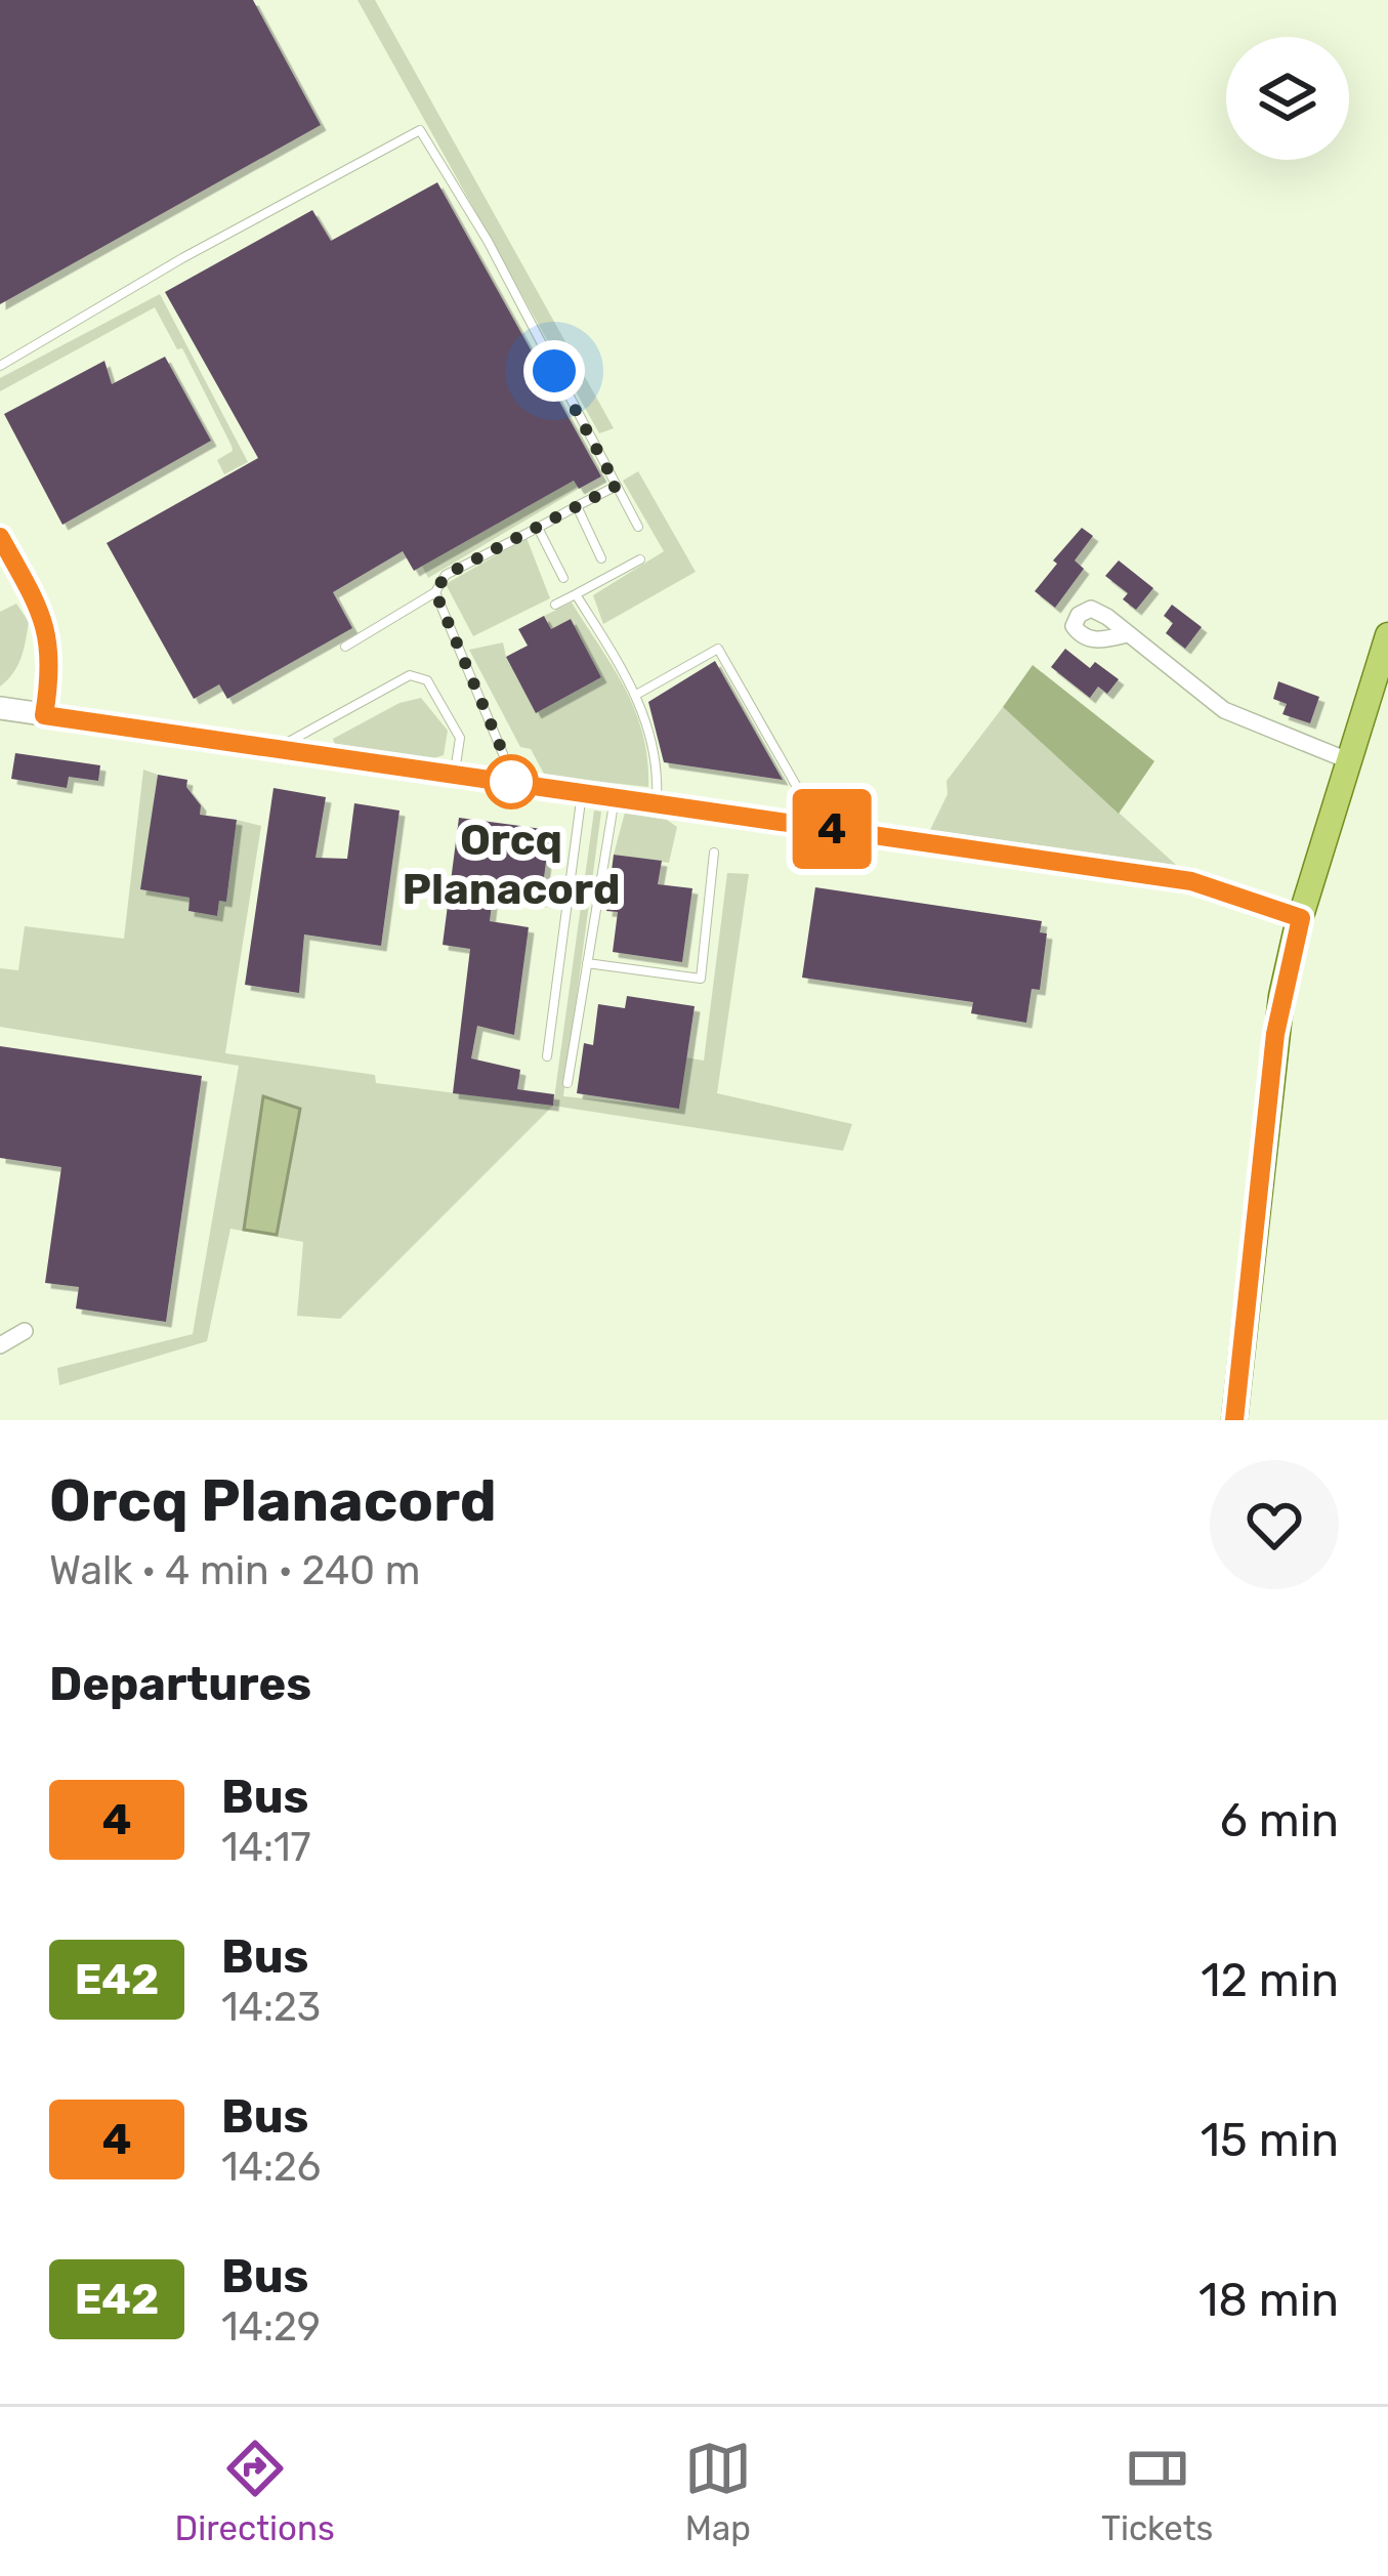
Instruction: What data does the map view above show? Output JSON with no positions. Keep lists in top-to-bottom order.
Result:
{
  "places": ["Orcq Planacord"],
  "lines": ["bus line 4"],
  "page": {
    "on_map": "4",
    "heading": [
      ["Orcq Planacord", "Walk · 4 min · 240 m"],
      "Departures"
    ],
    "list": [
      {
        "mark": "4",
        "name": "Bus",
        "note": "14:17",
        "value": "6 min"
      },
      {
        "mark": "E42",
        "name": "Bus",
        "note": "14:23",
        "value": "12 min"
      },
      {
        "mark": "4",
        "name": "Bus",
        "note": "14:26",
        "value": "15 min"
      },
      {
        "mark": "E42",
        "name": "Bus",
        "note": "14:29",
        "value": "18 min"
      }
    ],
    "tabs": ["Directions", "Map", "Tickets"]
  }
}
